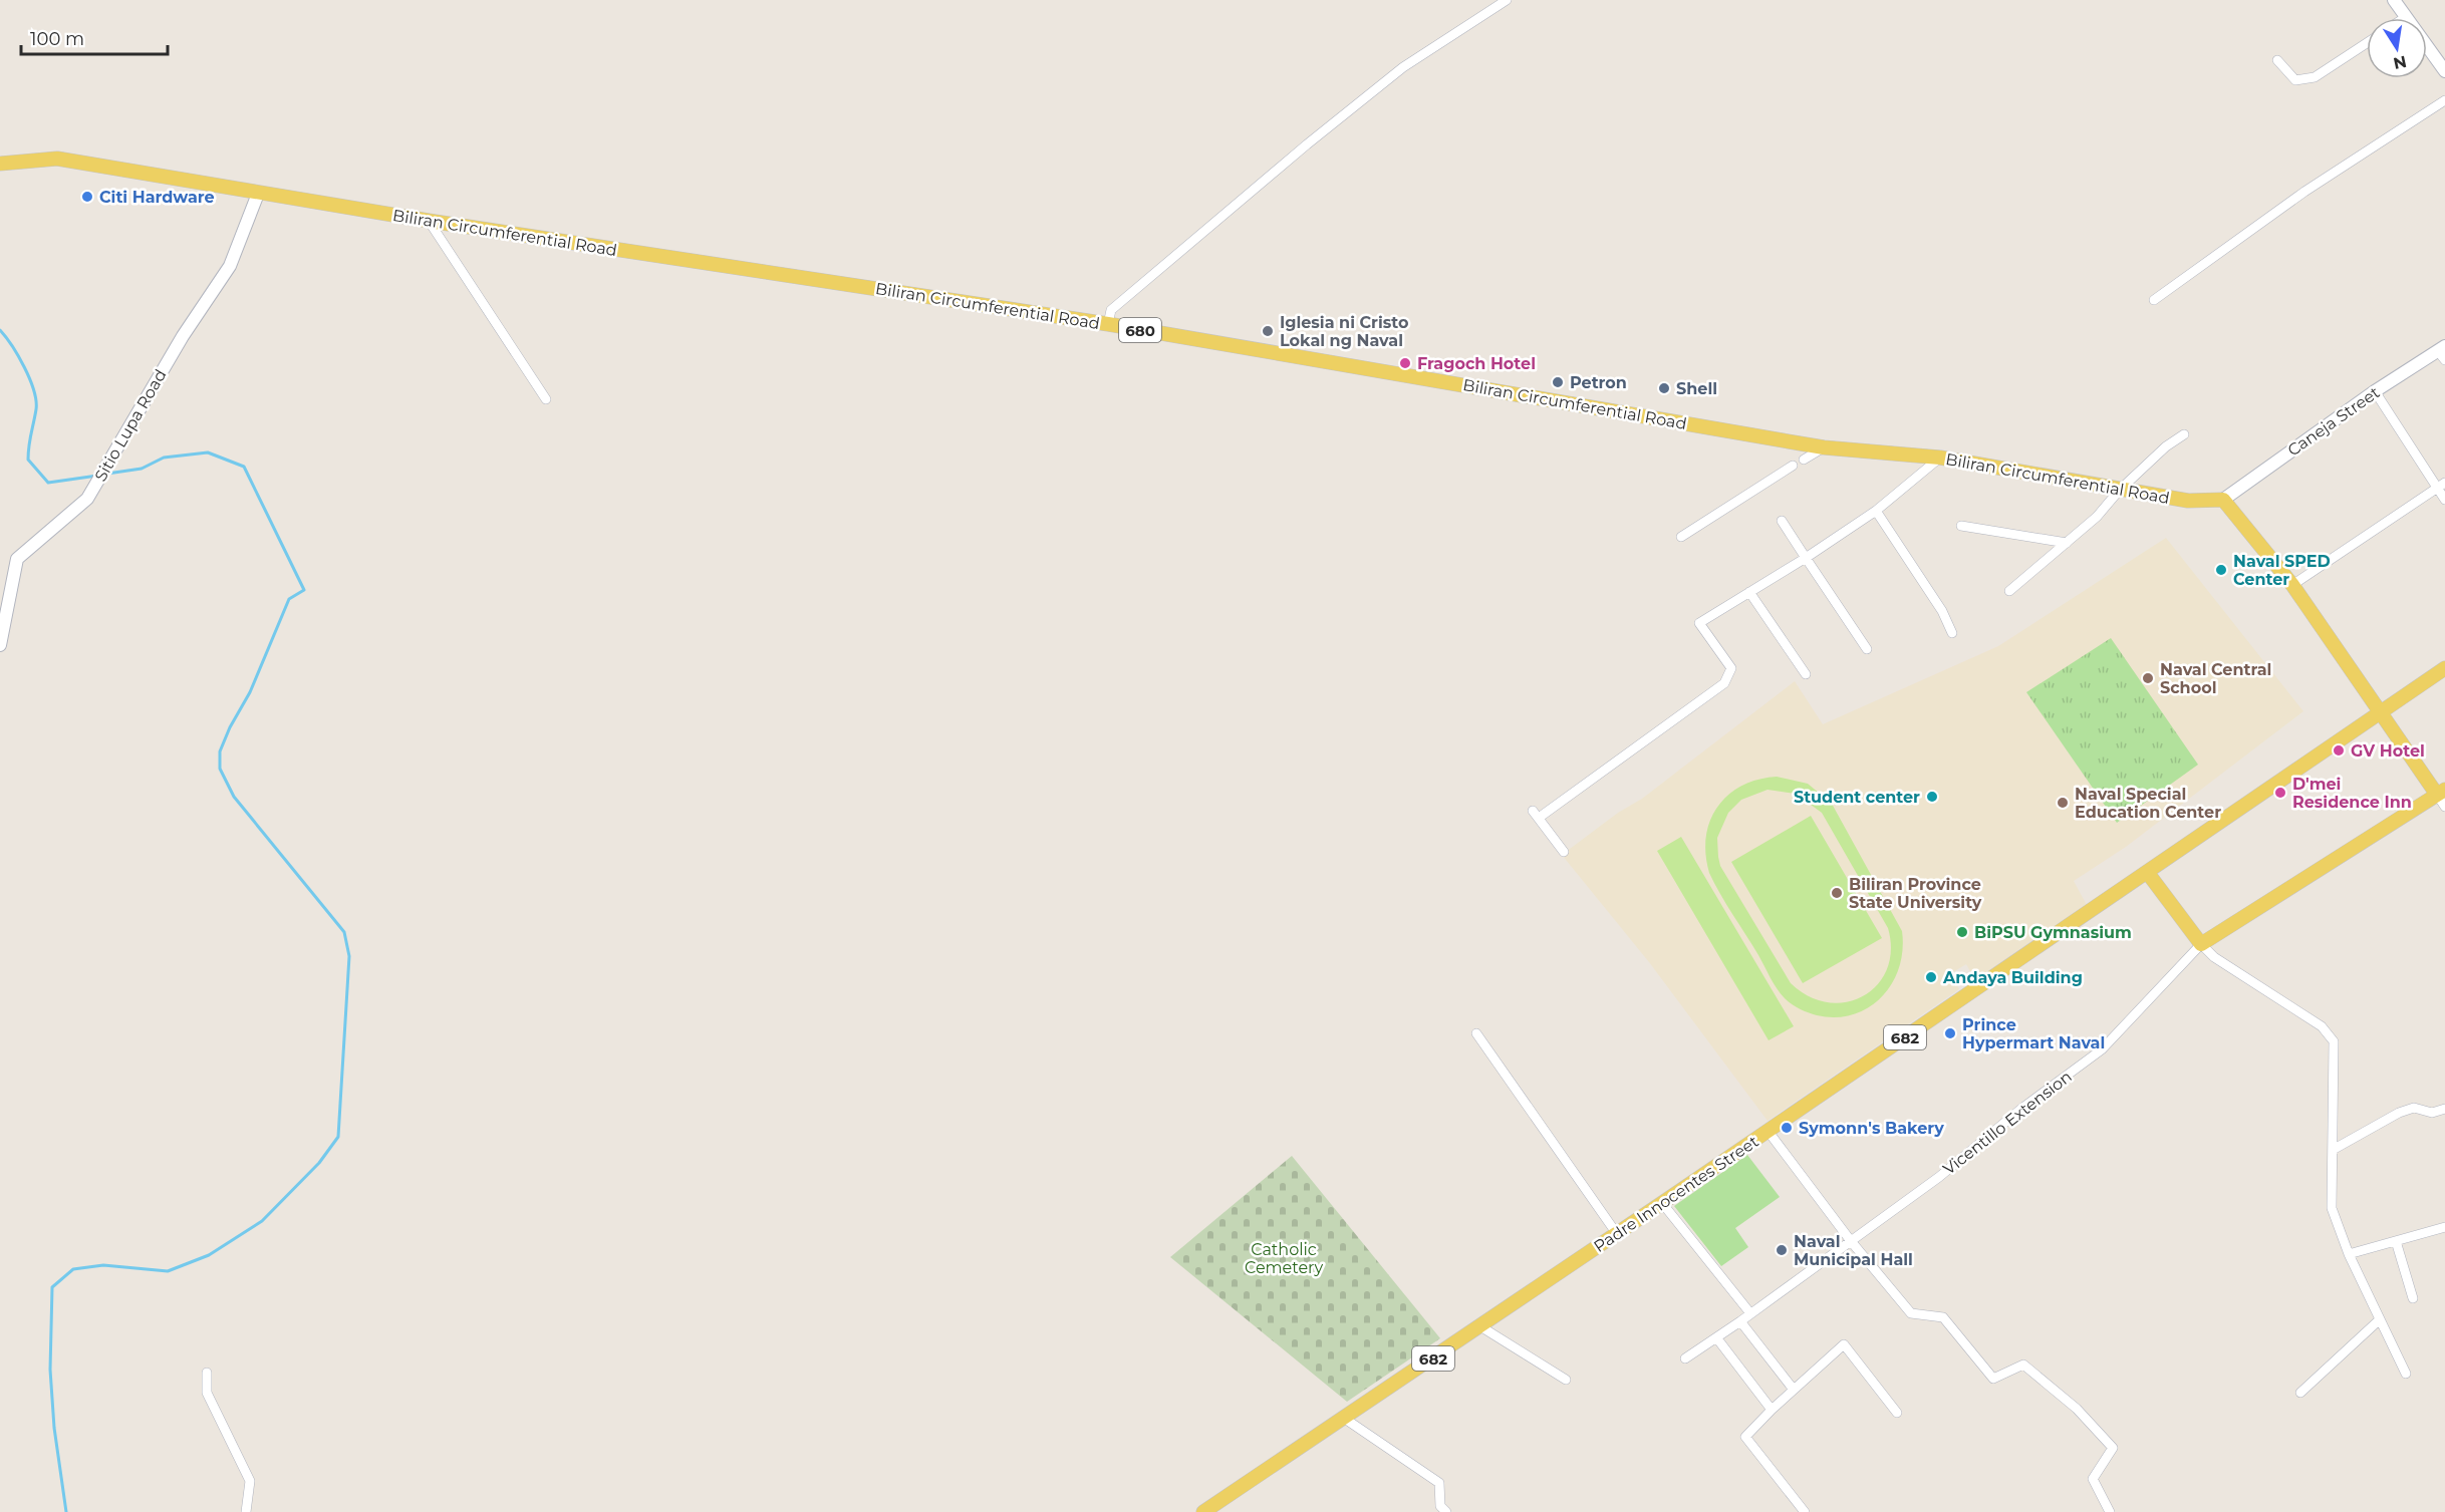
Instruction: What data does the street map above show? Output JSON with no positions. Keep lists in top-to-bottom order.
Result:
{
  "streets": {
    "main road": [
      "Biliran Circumferential Road",
      "680",
      "682",
      "Vicentillo Extension",
      "Padre Innocentes Street"
    ],
    "street": ["Caneja Street", "Sitio Lupa Road"]
  },
  "crossings": [
    ["Biliran Circumferential Road", "Caneja Street"],
    ["Biliran Circumferential Road", "Sitio Lupa Road"]
  ],
  "parks": ["Catholic Cemetery"],
  "places": [
    "Citi Hardware",
    "Iglesia ni Cristo Lokal ng Naval",
    "Fragoch Hotel",
    "Petron",
    "Shell",
    "Naval SPED Center",
    "Naval Central School",
    "GV Hotel",
    "D'mei Residence Inn",
    "Student center",
    "Naval Special Education Center",
    "Biliran Province State University",
    "BiPSU Gymnasium",
    "Andaya Building",
    "Prince Hypermart Naval",
    "Symonn's Bakery",
    "Naval Municipal Hall"
  ],
  "scale_bar": "100 m",
  "north": "bottom"
}
